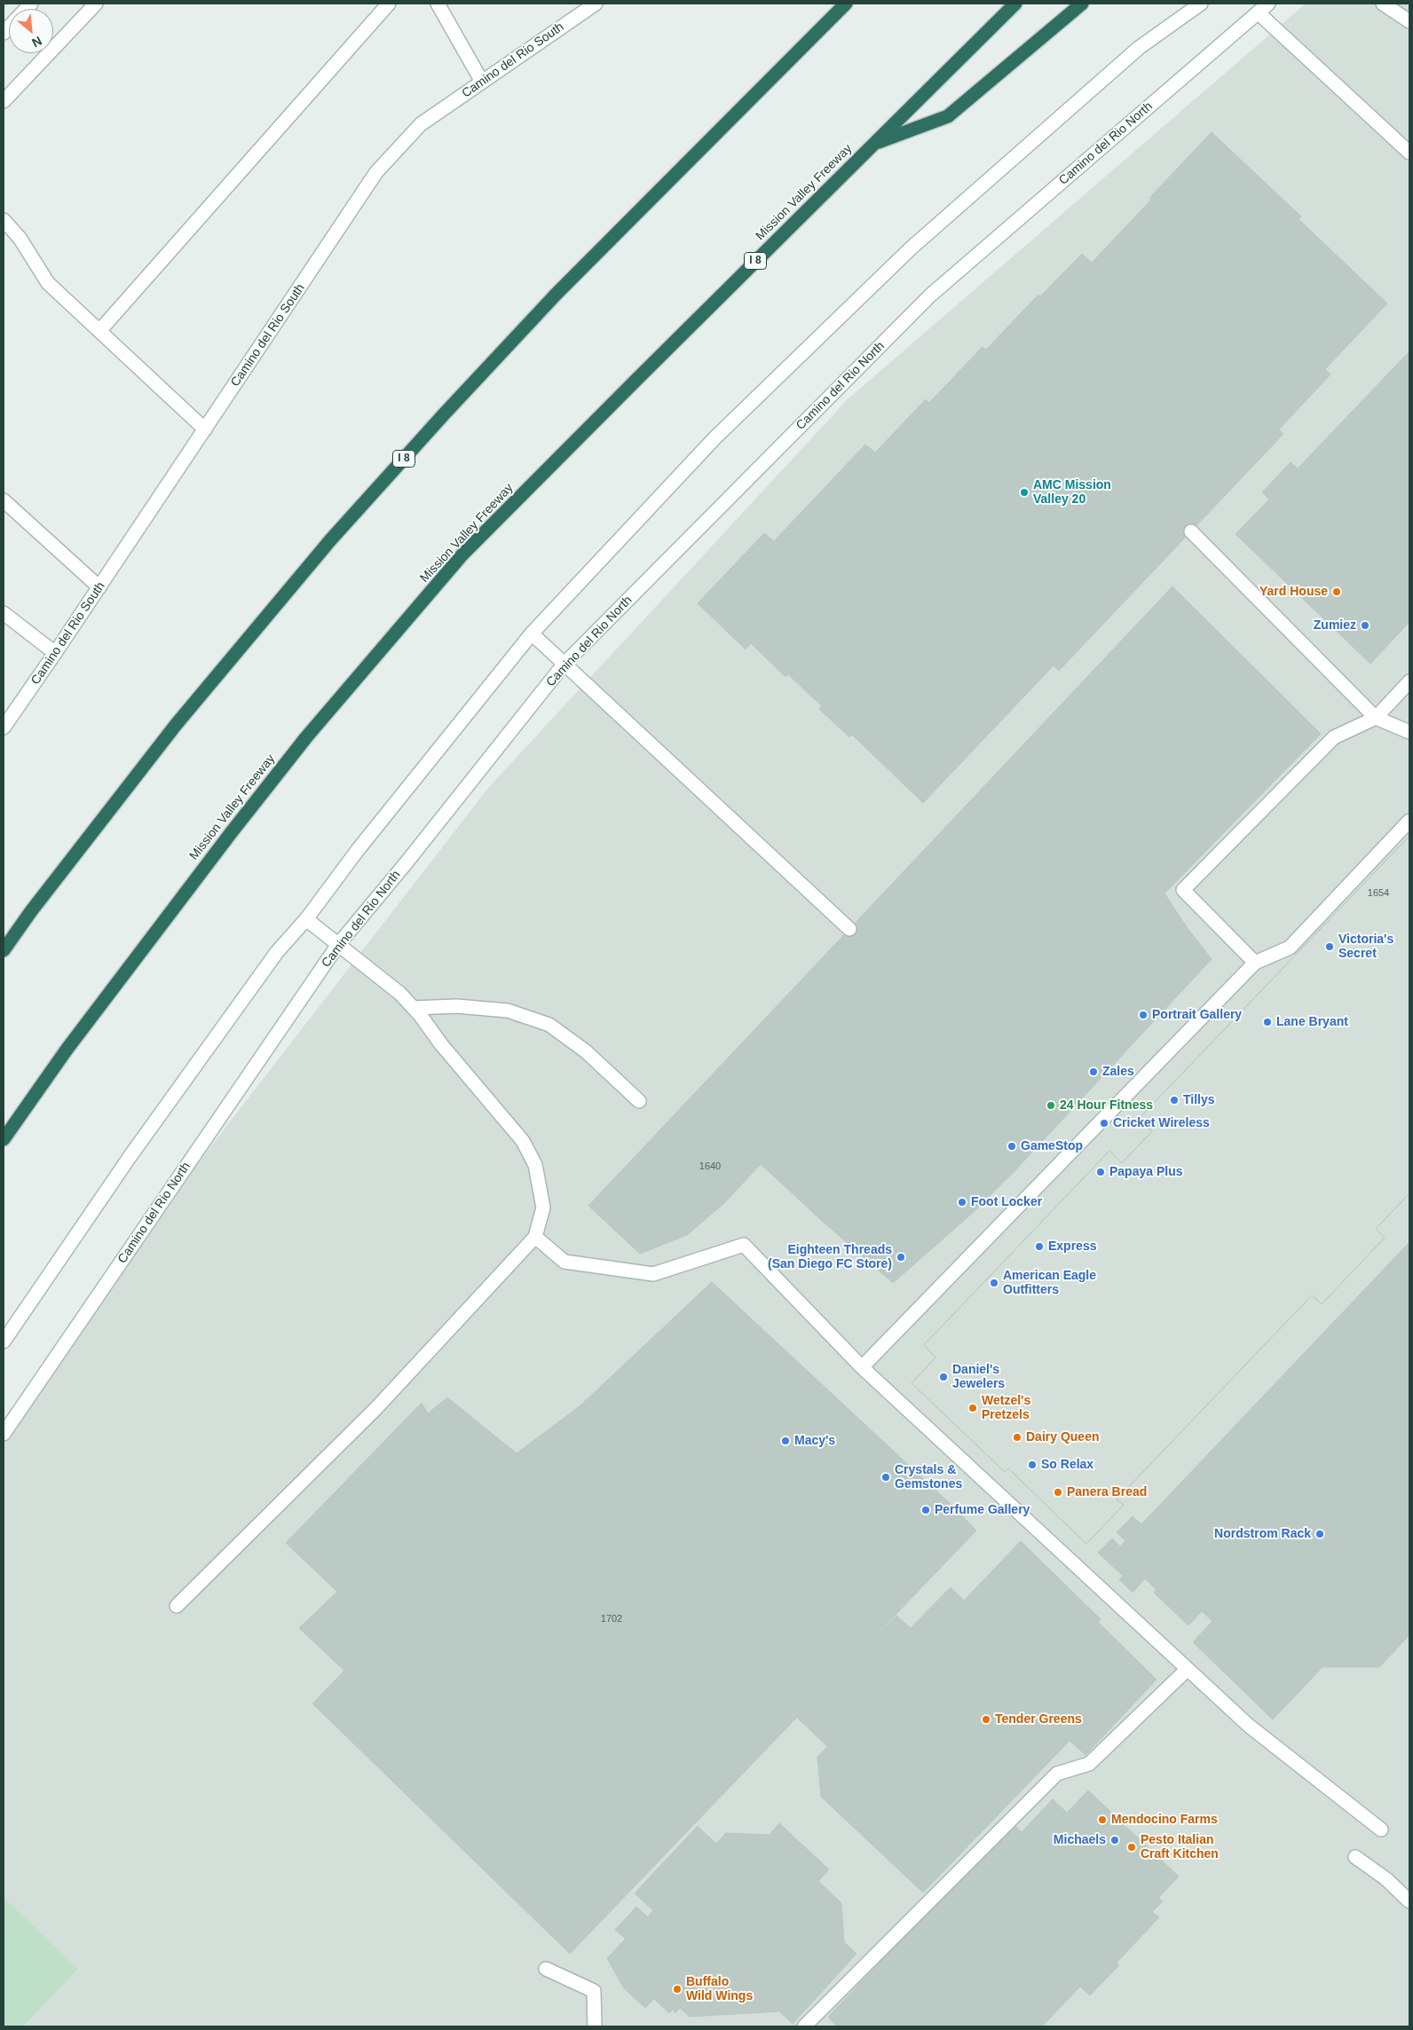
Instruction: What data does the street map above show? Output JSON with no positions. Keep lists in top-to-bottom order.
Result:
{
  "streets": {
    "highway": ["Mission Valley Freeway", "I 8"],
    "street": ["Camino del Rio South", "Camino del Rio North"]
  },
  "places": [
    "AMC Mission Valley 20",
    "Yard House",
    "Zumiez",
    "Victoria's Secret",
    "Portrait Gallery",
    "Lane Bryant",
    "Zales",
    "Tillys",
    "24 Hour Fitness",
    "Cricket Wireless",
    "GameStop",
    "Papaya Plus",
    "Foot Locker",
    "Express",
    "Eighteen Threads (San Diego FC Store)",
    "American Eagle Outfitters",
    "Daniel's Jewelers",
    "Wetzel's Pretzels",
    "Dairy Queen",
    "Macy's",
    "So Relax",
    "Crystals & Gemstones",
    "Panera Bread",
    "Perfume Gallery",
    "Nordstrom Rack",
    "Tender Greens",
    "Mendocino Farms",
    "Michaels",
    "Pesto Italian Craft Kitchen",
    "Buffalo Wild Wings"
  ],
  "house_numbers": ["1654", "1640", "1702"],
  "north": "bottom right"
}
